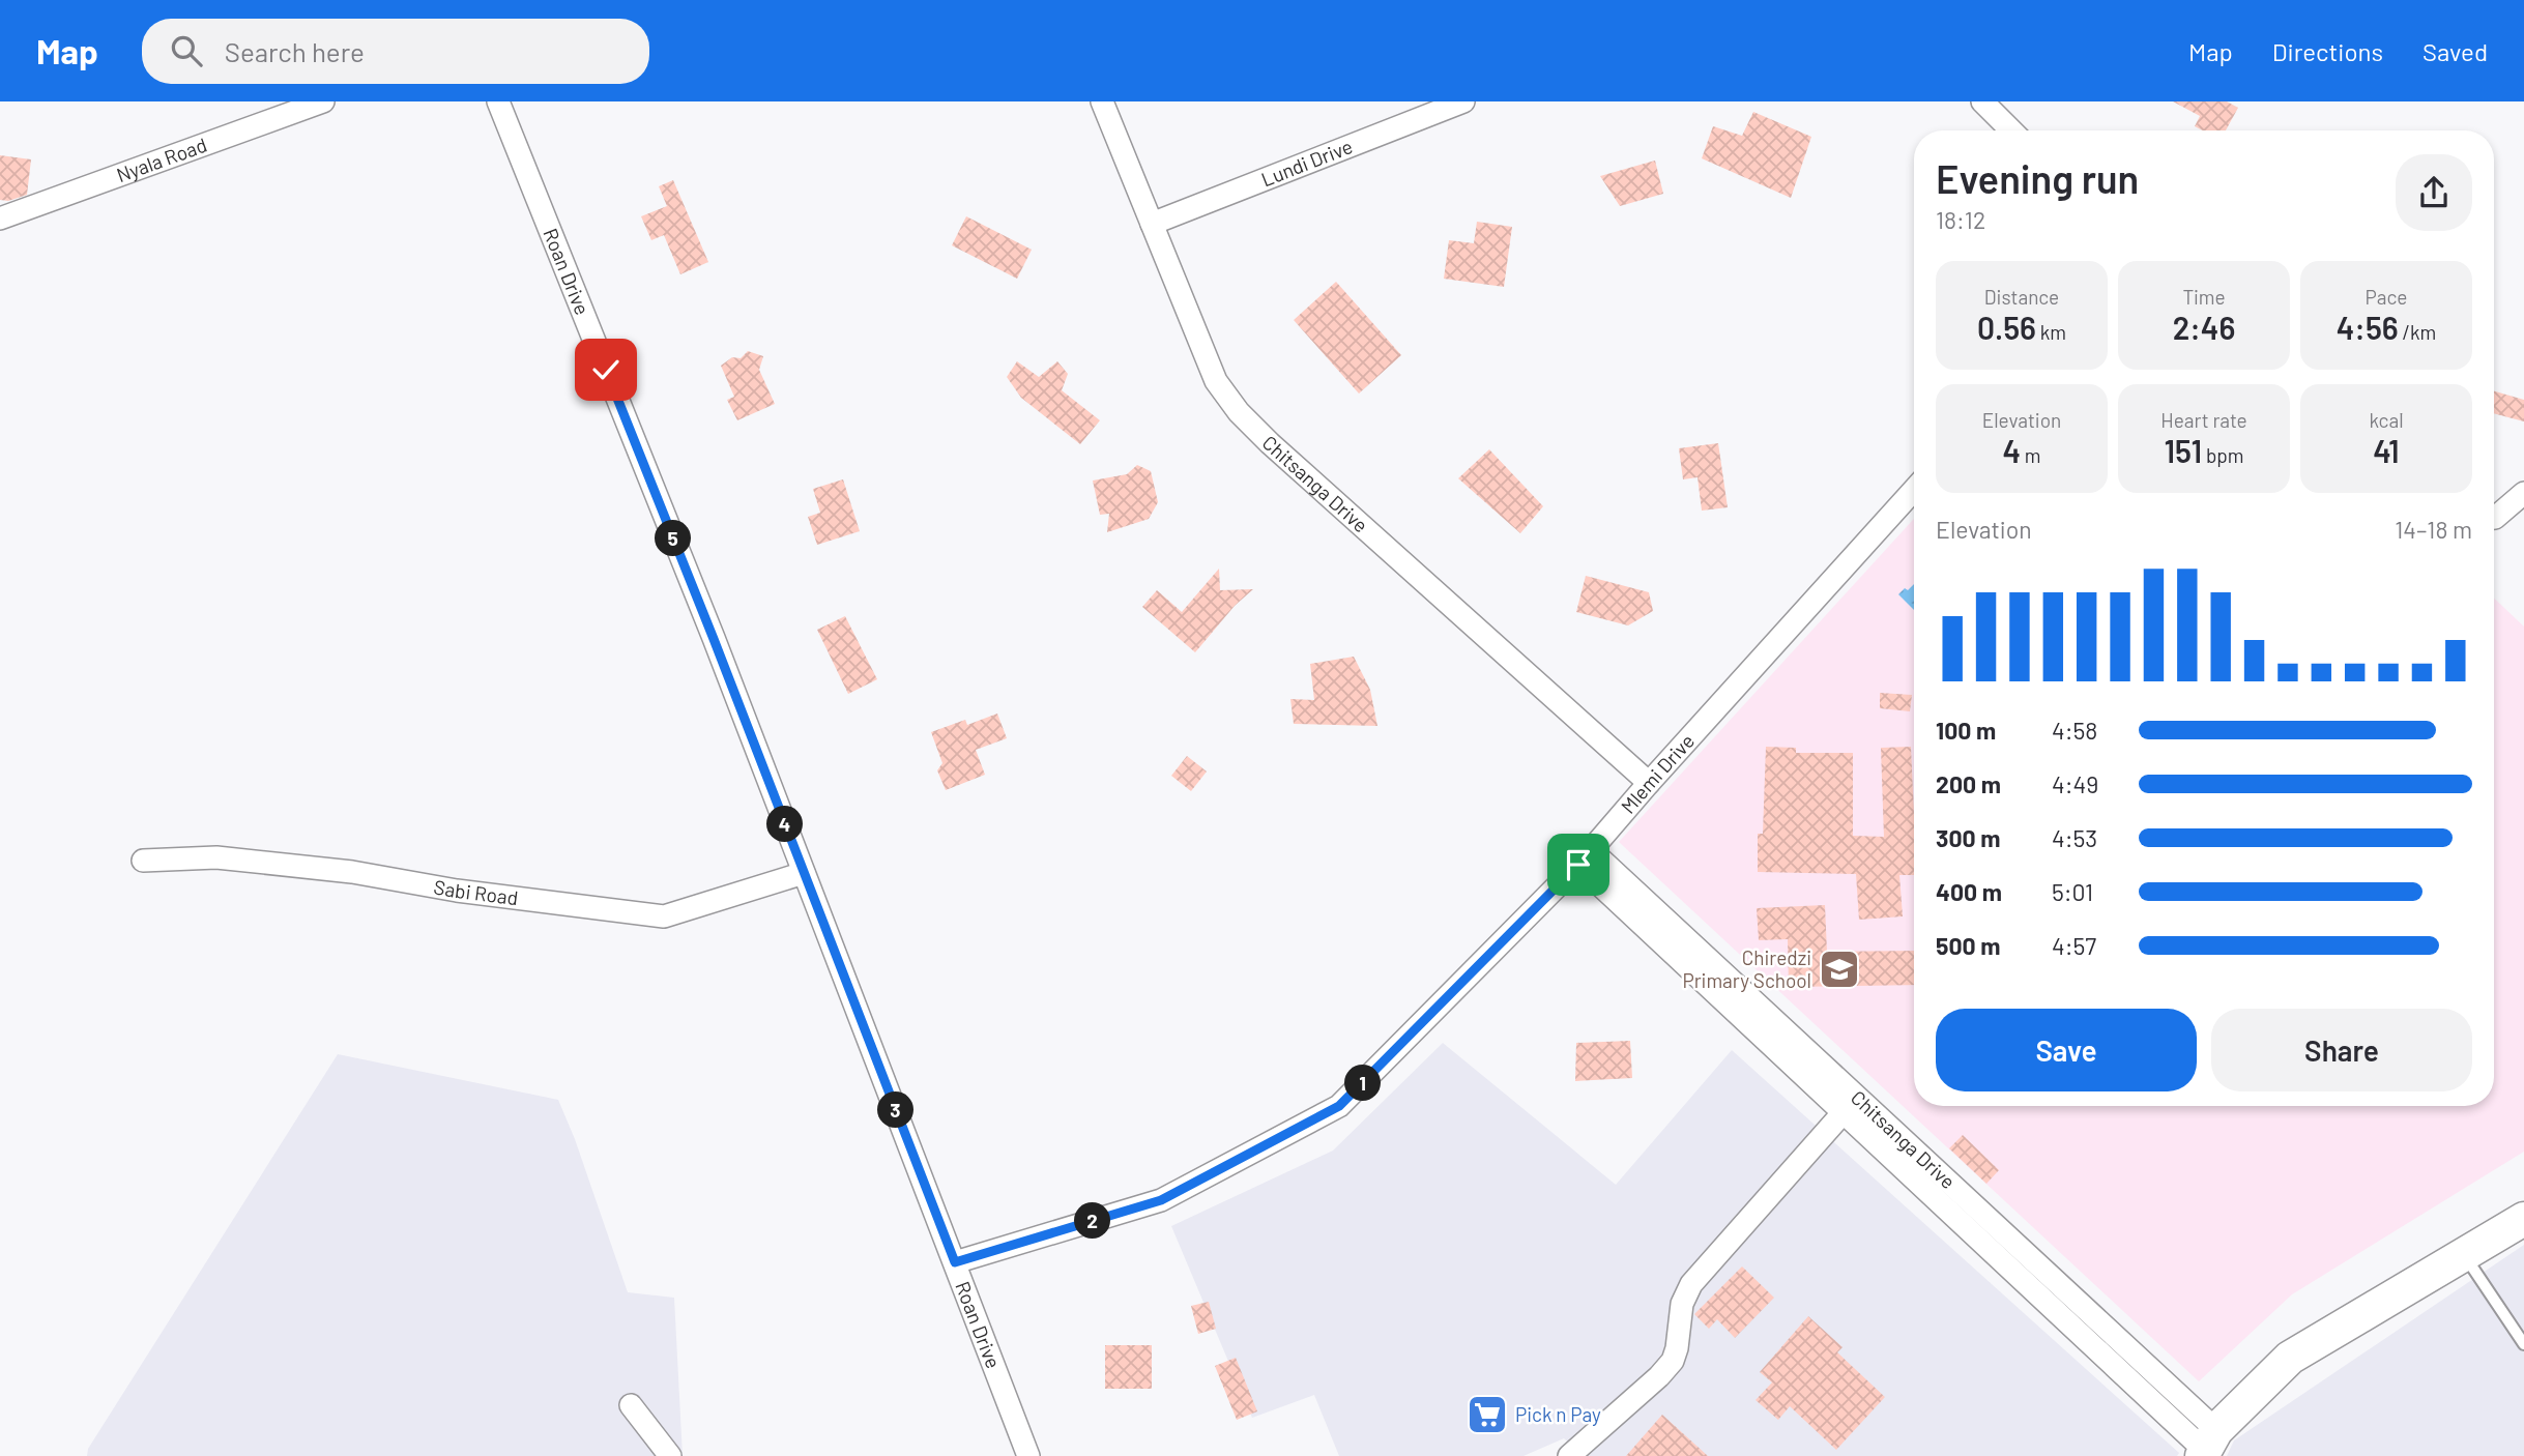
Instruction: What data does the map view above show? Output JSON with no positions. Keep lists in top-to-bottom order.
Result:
{
  "streets": {
    "street": [
      "Nyala Road",
      "Lundi Drive",
      "Roan Drive",
      "Chitsanga Drive",
      "Mlemi Drive",
      "Sabi Road"
    ]
  },
  "crossings": [
    ["Lundi Drive", "Chitsanga Drive"],
    ["Roan Drive", "Mlemi Drive"],
    ["Roan Drive", "Sabi Road"],
    ["Chitsanga Drive", "Mlemi Drive"]
  ],
  "places": {
    "school or university": ["Chiredzi Primary School"],
    "supermarket": ["Pick n Pay"]
  },
  "page": {
    "header": "Map",
    "search": "Search here",
    "nav": ["Map", "Directions", "Saved"],
    "heading": ["Evening run", "18:12"],
    "stats": [
      ["Distance", "0.56 km"],
      ["Time", "2:46"],
      ["Pace", "4:56 /km"],
      ["Elevation", "4 m"],
      ["Heart rate", "151 bpm"],
      ["kcal", "41"]
    ],
    "chart": ["Elevation", "14–18 m"],
    "pins": [
      "5",
      "4",
      "1",
      "3",
      "2"
    ],
    "list": [
      {
        "name": "100 m",
        "note": "4:58"
      },
      {
        "name": "200 m",
        "note": "4:49"
      },
      {
        "name": "300 m",
        "note": "4:53"
      },
      {
        "name": "400 m",
        "note": "5:01"
      },
      {
        "name": "500 m",
        "note": "4:57"
      }
    ],
    "buttons": ["Save", "Share"]
  }
}
